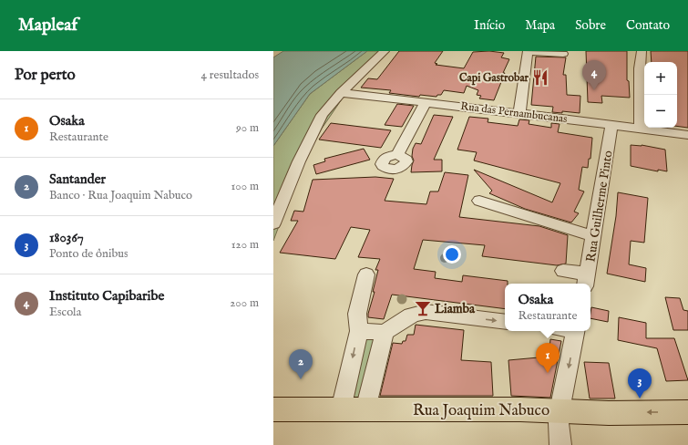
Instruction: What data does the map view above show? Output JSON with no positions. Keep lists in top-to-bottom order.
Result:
{
  "streets": {
    "main road": ["Rua Joaquim Nabuco"],
    "street": ["Rua das Pernambucanas", "Rua Guilherme Pinto"]
  },
  "crossings": [
    ["Rua das Pernambucanas", "Rua Guilherme Pinto"]
  ],
  "places": {
    "restaurant": ["Capi Gastrobar"],
    "bar": ["Liamba"]
  },
  "page": {
    "header": "Mapleaf",
    "nav": [
      "Início",
      "Mapa",
      "Sobre",
      "Contato"
    ],
    "heading": ["Por perto", "4 resultados"],
    "pins": [
      "4",
      "1",
      "2",
      "3"
    ],
    "map_buttons": ["+", "−"],
    "list": [
      {
        "mark": "1",
        "name": "Osaka",
        "note": "Restaurante",
        "value": "90 m"
      },
      {
        "mark": "2",
        "name": "Santander",
        "note": "Banco · Rua Joaquim Nabuco",
        "value": "100 m"
      },
      {
        "mark": "3",
        "name": "180367",
        "note": "Ponto de ônibus",
        "value": "120 m"
      },
      {
        "mark": "4",
        "name": "Instituto Capibaribe",
        "note": "Escola",
        "value": "200 m"
      }
    ],
    "popup": ["Osaka", "Restaurante"]
  }
}
